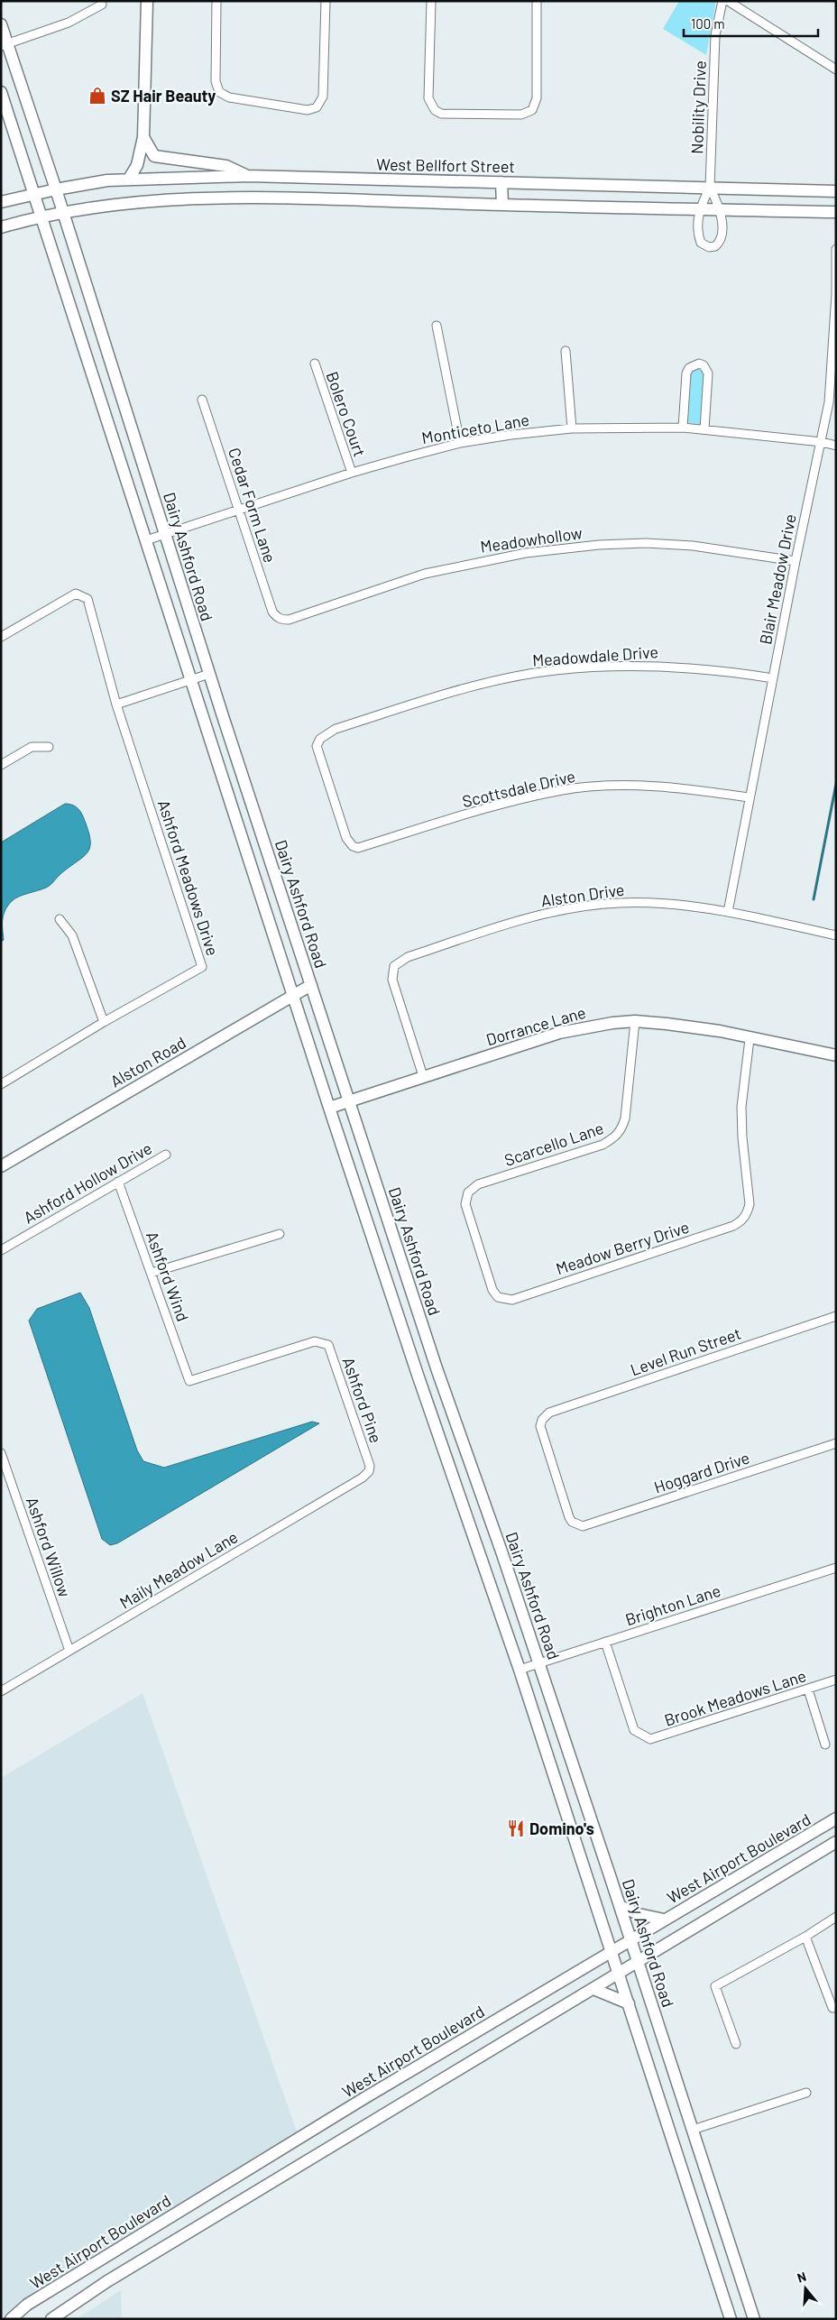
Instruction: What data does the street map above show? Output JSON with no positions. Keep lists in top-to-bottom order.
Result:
{
  "streets": {
    "main road": [
      "West Bellfort Street",
      "Dairy Ashford Road",
      "Dorrance Lane",
      "Alston Road",
      "West Airport Boulevard"
    ],
    "street": [
      "Nobility Drive",
      "Bolero Court",
      "Monticeto Lane",
      "Cedar Form Lane",
      "Meadowhollow",
      "Blair Meadow Drive",
      "Meadowdale Drive",
      "Scottsdale Drive",
      "Ashford Meadows Drive",
      "Alston Drive",
      "Scarcello Lane",
      "Ashford Hollow Drive",
      "Meadow Berry Drive",
      "Ashford Wind",
      "Level Run Street",
      "Ashford Pine",
      "Hoggard Drive",
      "Ashford Willow",
      "Maily Meadow Lane",
      "Brighton Lane",
      "Brook Meadows Lane"
    ]
  },
  "crossings": [
    ["Nobility Drive", "West Bellfort Street"],
    ["West Bellfort Street", "Dairy Ashford Road"],
    ["Bolero Court", "Monticeto Lane"],
    ["Monticeto Lane", "Cedar Form Lane"],
    ["Monticeto Lane", "Dairy Ashford Road"],
    ["Monticeto Lane", "Blair Meadow Drive"],
    ["Cedar Form Lane", "Meadowhollow"],
    ["Meadowhollow", "Blair Meadow Drive"],
    ["Dairy Ashford Road", "Dorrance Lane"],
    ["Dairy Ashford Road", "Alston Road"],
    ["Dairy Ashford Road", "Brighton Lane"],
    ["Dairy Ashford Road", "West Airport Boulevard"],
    ["Blair Meadow Drive", "Meadowdale Drive"],
    ["Blair Meadow Drive", "Scottsdale Drive"],
    ["Blair Meadow Drive", "Alston Drive"],
    ["Meadowdale Drive", "Scottsdale Drive"],
    ["Alston Drive", "Dorrance Lane"],
    ["Dorrance Lane", "Scarcello Lane"],
    ["Dorrance Lane", "Meadow Berry Drive"],
    ["Scarcello Lane", "Meadow Berry Drive"],
    ["Ashford Hollow Drive", "Ashford Wind"],
    ["Ashford Wind", "Ashford Pine"],
    ["Level Run Street", "Hoggard Drive"],
    ["Ashford Pine", "Maily Meadow Lane"],
    ["Ashford Willow", "Maily Meadow Lane"],
    ["Brighton Lane", "Brook Meadows Lane"]
  ],
  "places": {
    "shop": ["SZ Hair Beauty"],
    "restaurant": ["Domino's"]
  },
  "scale_bar": "100 m",
  "north": "top"
}
